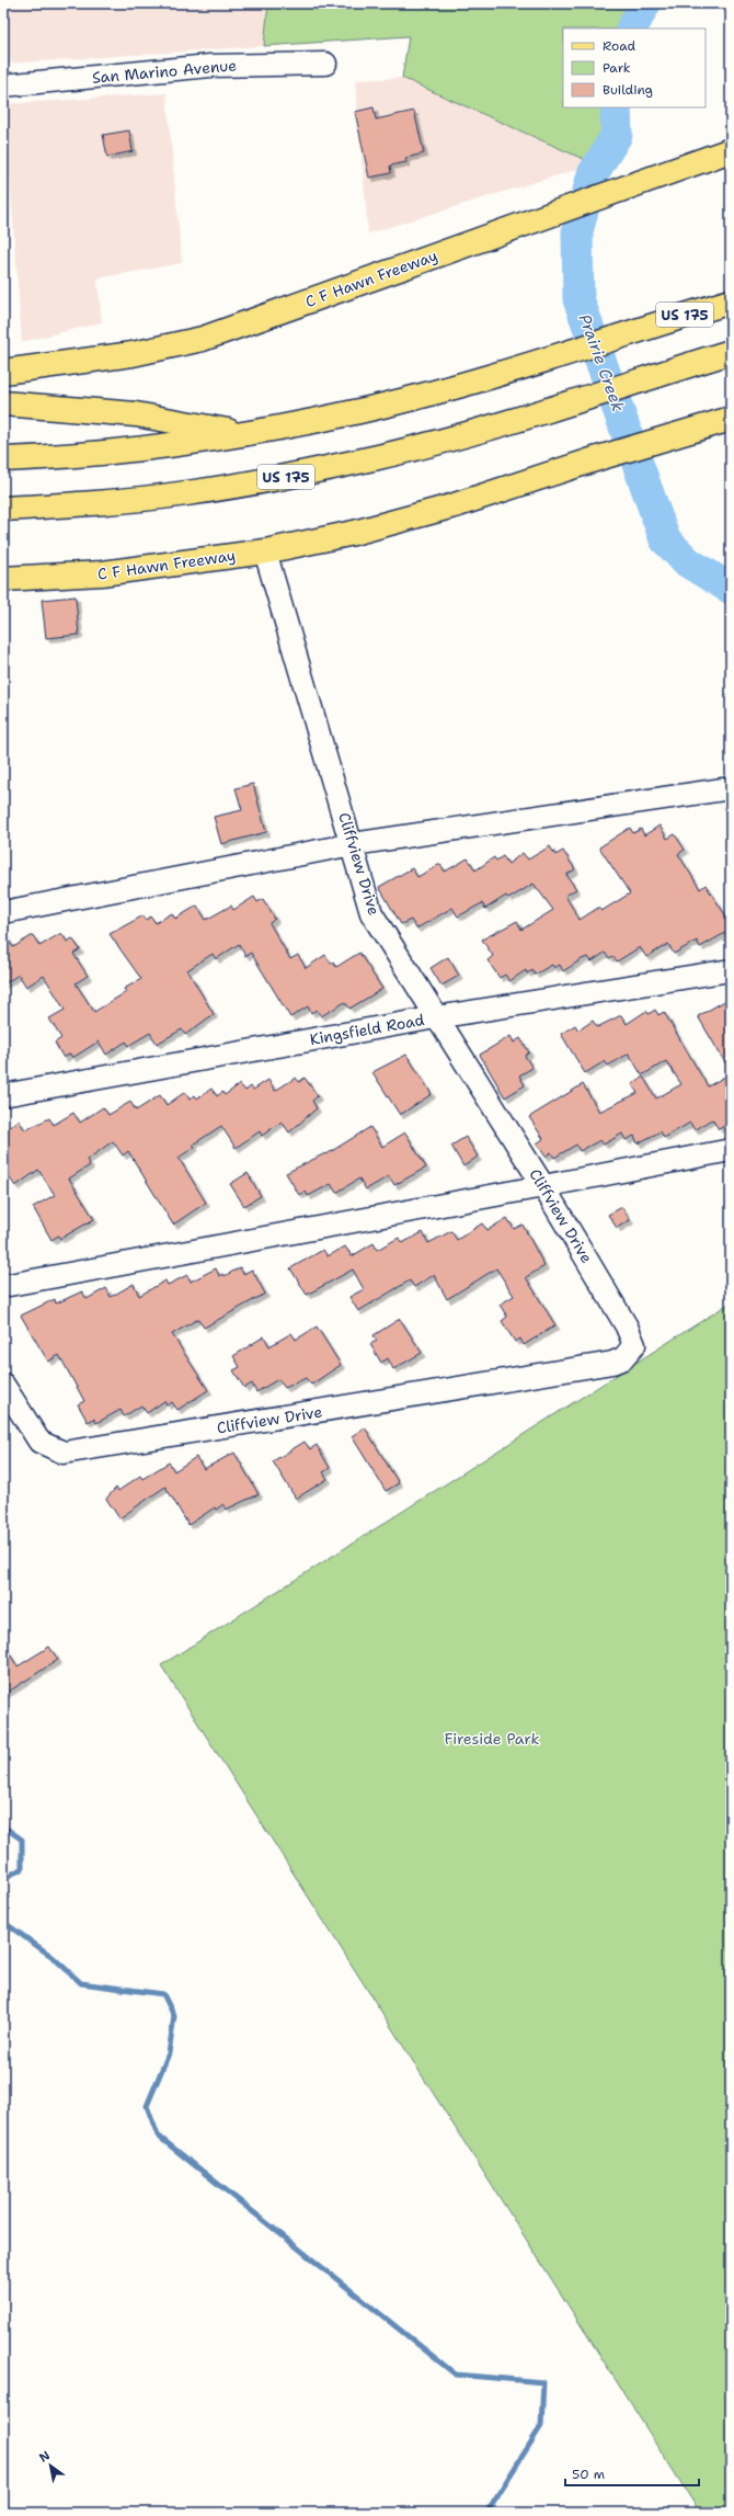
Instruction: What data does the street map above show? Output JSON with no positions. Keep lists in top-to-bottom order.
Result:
{
  "streets": {
    "main road": ["C F Hawn Freeway", "US 175"],
    "street": ["San Marino Avenue", "Cliffview Drive", "Kingsfield Road"]
  },
  "crossings": [
    ["C F Hawn Freeway", "Cliffview Drive"],
    ["Cliffview Drive", "Kingsfield Road"]
  ],
  "water": ["Prairie Creek"],
  "parks": ["Fireside Park"],
  "legend": ["Road", "Park", "Building"],
  "scale_bar": "50 m",
  "north": "top left"
}
